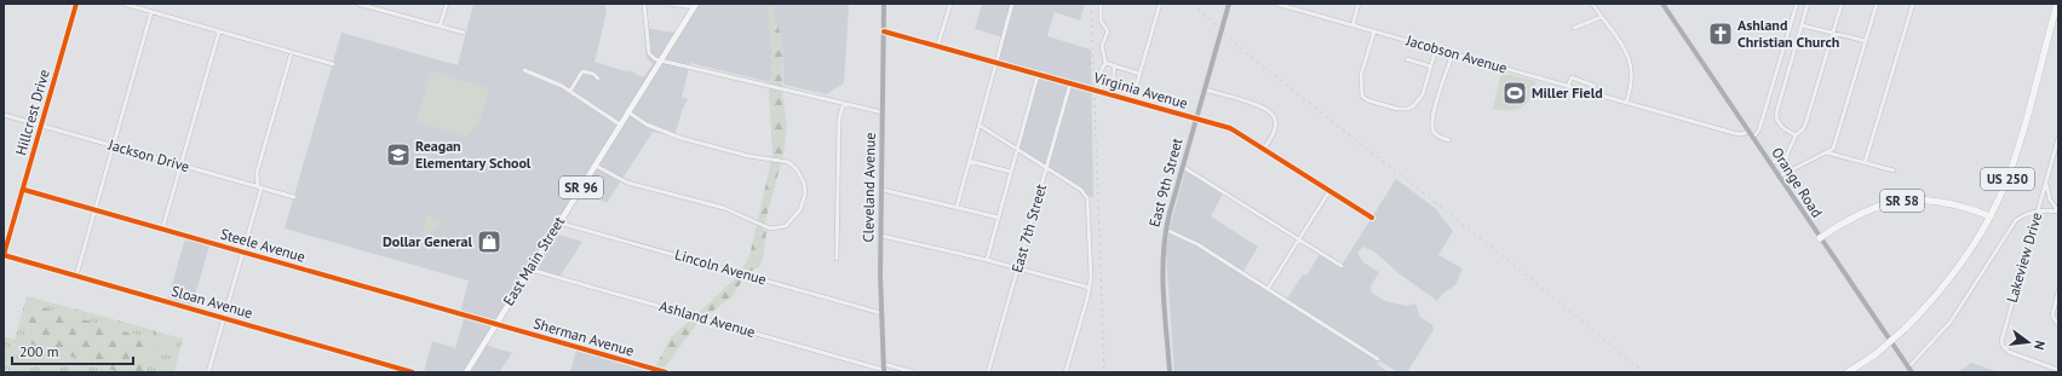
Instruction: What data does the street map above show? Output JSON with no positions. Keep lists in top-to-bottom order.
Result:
{
  "streets": {
    "highway": ["US 250", "SR 58"],
    "main road": [
      "East 9th Street",
      "Orange Road",
      "SR 96",
      "Cleveland Avenue",
      "East Main Street"
    ],
    "street": [
      "Jacobson Avenue",
      "Virginia Avenue",
      "Hillcrest Drive",
      "Jackson Drive",
      "East 7th Street",
      "Steele Avenue",
      "Lakeview Drive",
      "Lincoln Avenue",
      "Sloan Avenue",
      "Ashland Avenue",
      "Sherman Avenue"
    ]
  },
  "crossings": [
    ["Jacobson Avenue", "Orange Road"],
    ["Virginia Avenue", "East 9th Street"],
    ["Virginia Avenue", "Cleveland Avenue"],
    ["Virginia Avenue", "East 7th Street"],
    ["Hillcrest Drive", "Jackson Drive"],
    ["Hillcrest Drive", "Steele Avenue"],
    ["Hillcrest Drive", "Sloan Avenue"],
    ["US 250", "SR 58"],
    ["Orange Road", "SR 58"],
    ["Cleveland Avenue", "Lincoln Avenue"],
    ["Cleveland Avenue", "Ashland Avenue"],
    ["Steele Avenue", "East Main Street"],
    ["Steele Avenue", "Sherman Avenue"],
    ["East Main Street", "Lincoln Avenue"],
    ["East Main Street", "Ashland Avenue"],
    ["East Main Street", "Sherman Avenue"]
  ],
  "places": {
    "church": ["Ashland Christian Church"],
    "sports": ["Miller Field"],
    "school or university": ["Reagan Elementary School"],
    "shop": ["Dollar General"]
  },
  "scale_bar": "200 m",
  "north": "right"
}
